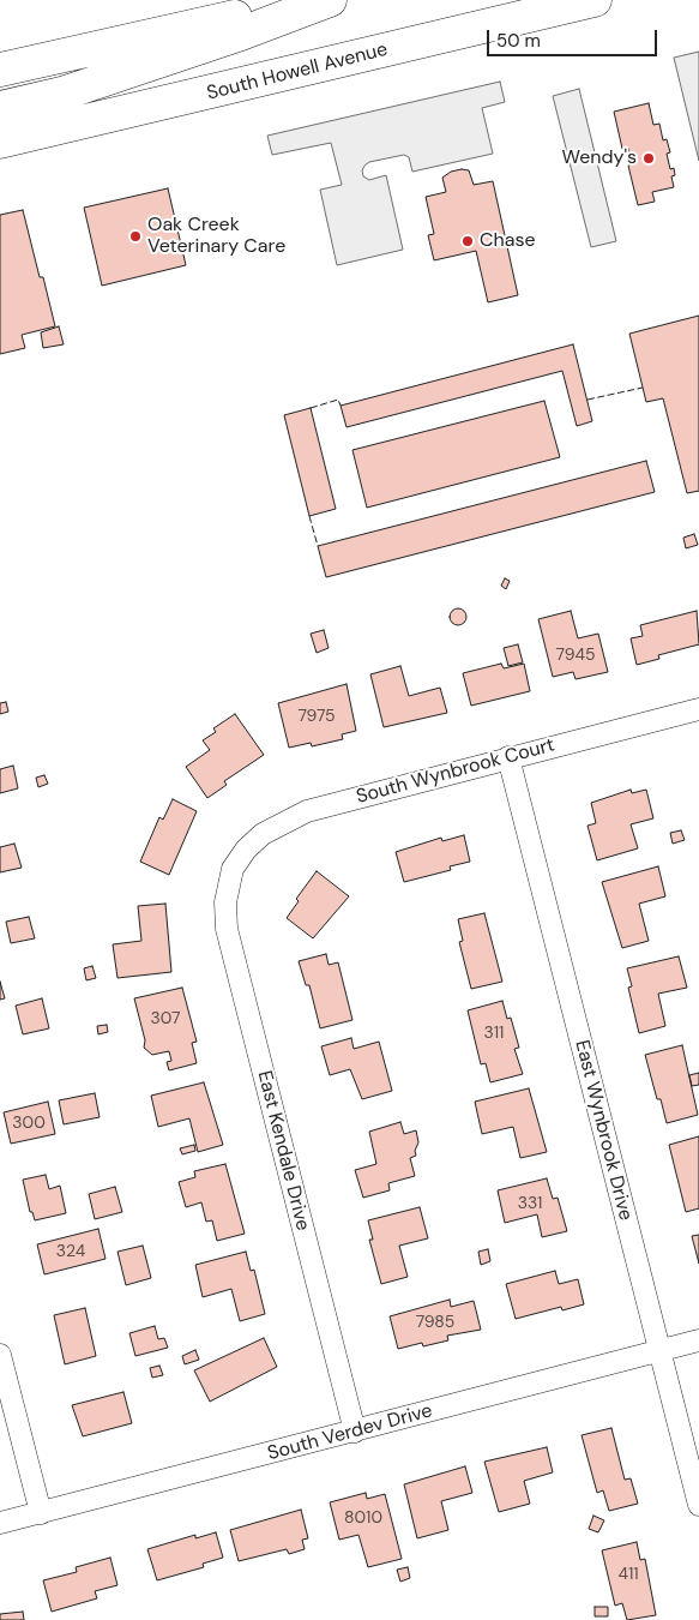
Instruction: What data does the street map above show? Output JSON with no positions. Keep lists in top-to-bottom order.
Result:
{
  "streets": {
    "main road": ["South Howell Avenue"],
    "street": [
      "South Wynbrook Court",
      "East Wynbrook Drive",
      "East Kendale Drive",
      "South Verdev Drive"
    ]
  },
  "crossings": [
    ["South Wynbrook Court", "East Wynbrook Drive"],
    ["South Wynbrook Court", "East Kendale Drive"],
    ["East Wynbrook Drive", "South Verdev Drive"],
    ["East Kendale Drive", "South Verdev Drive"]
  ],
  "places": ["Wendy's", "Oak Creek Veterinary Care", "Chase"],
  "house_numbers": [
    "7945",
    "7975",
    "307",
    "311",
    "300",
    "331",
    "324",
    "7985",
    "8010",
    "411"
  ],
  "scale_bar": "50 m"
}
